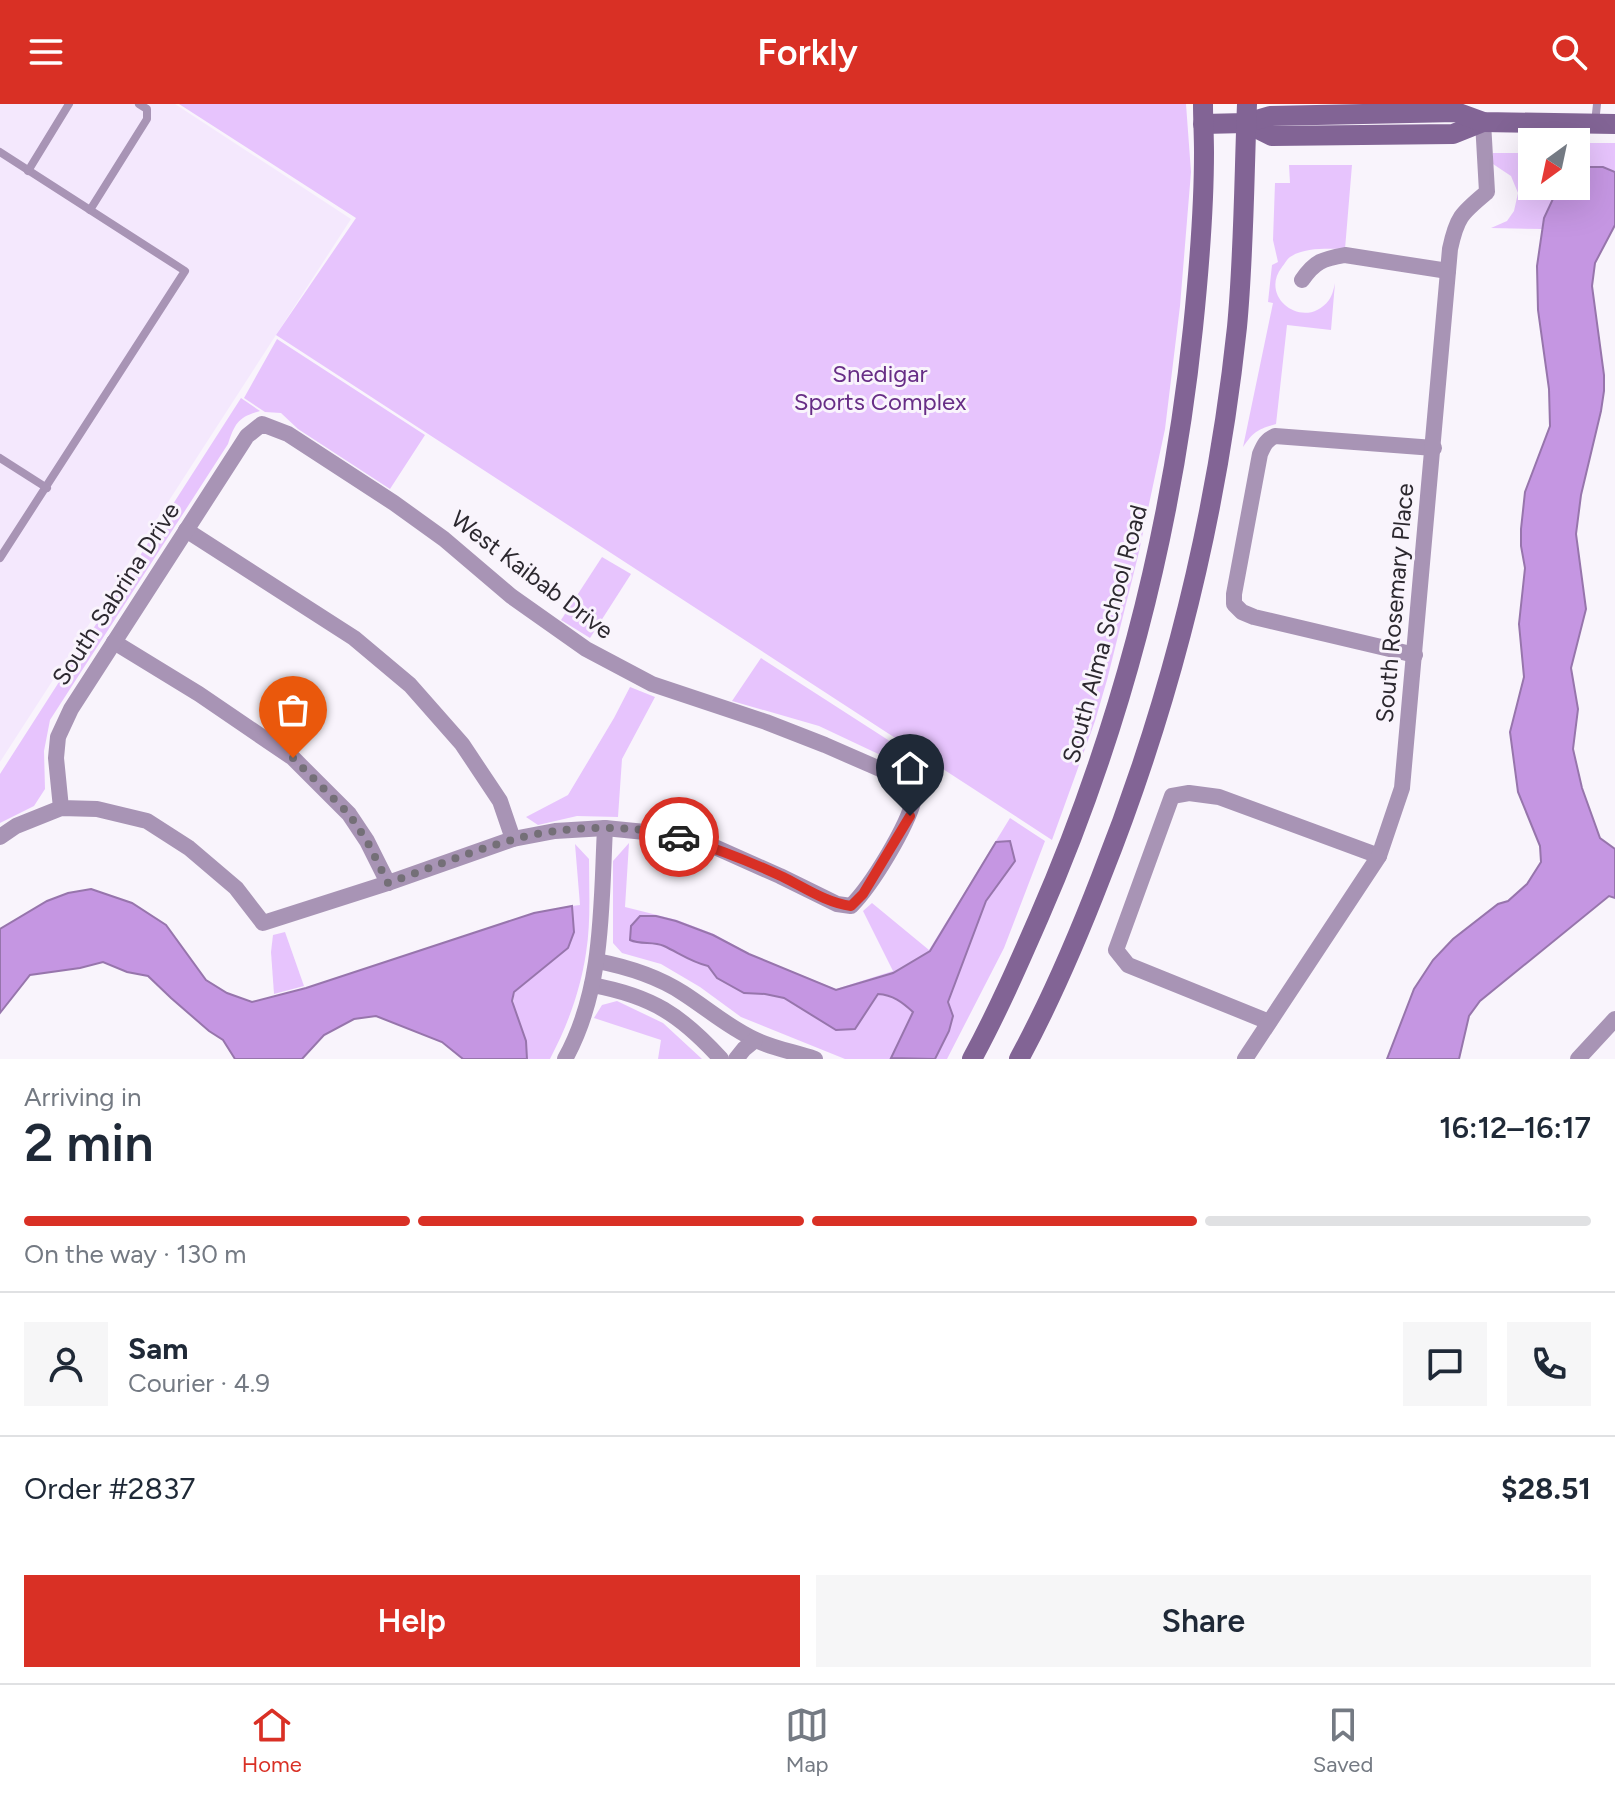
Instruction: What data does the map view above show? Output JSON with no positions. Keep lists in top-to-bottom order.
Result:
{
  "streets": {
    "main road": ["South Alma School Road"],
    "street": ["West Kaibab Drive", "South Sabrina Drive", "South Rosemary Place"]
  },
  "crossings": [
    ["West Kaibab Drive", "South Sabrina Drive"]
  ],
  "parks": ["Snedigar Sports Complex"],
  "north": "bottom left",
  "page": {
    "header": "Forkly",
    "heading": ["2 min", "Arriving in", "16:12–16:17"],
    "panel": [
      "Sam",
      "Courier · 4.9",
      "Order #2837",
      "$28.51"
    ],
    "bar": "On the way · 130 m",
    "buttons": ["Help", "Share"],
    "tabs": ["Home", "Map", "Saved"]
  }
}
